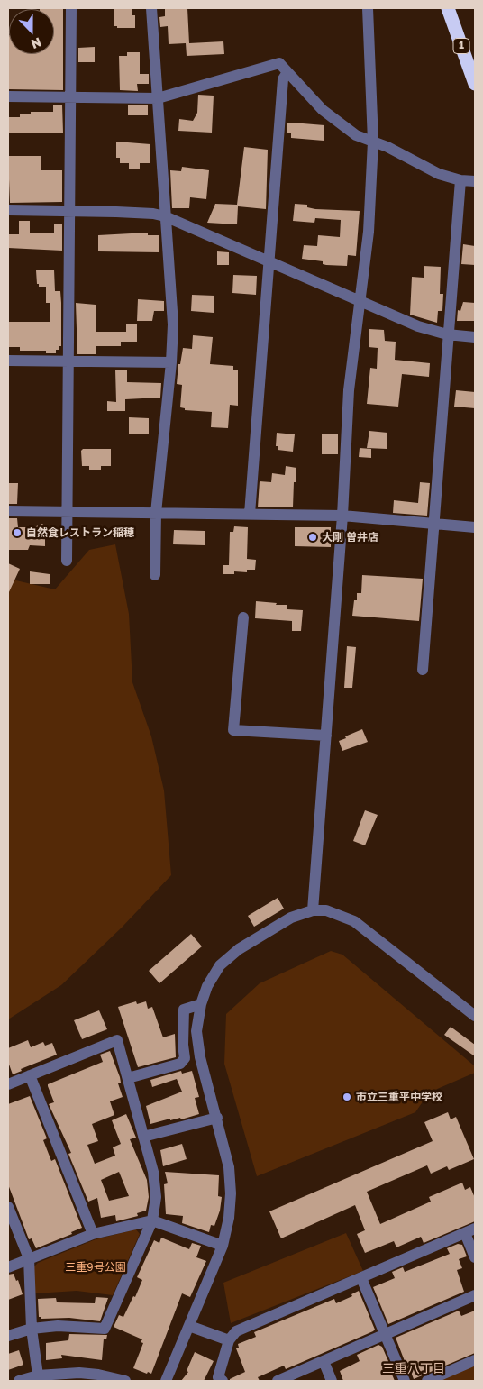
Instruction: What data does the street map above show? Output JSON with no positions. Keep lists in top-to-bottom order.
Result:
{
  "streets": {
    "highway": ["1"]
  },
  "districts": ["三重八丁目"],
  "parks": ["三重9号公園"],
  "places": ["自然食レストラン稲穂", "大剛 曽井店", "市立三重平中学校"],
  "north": "bottom"
}
